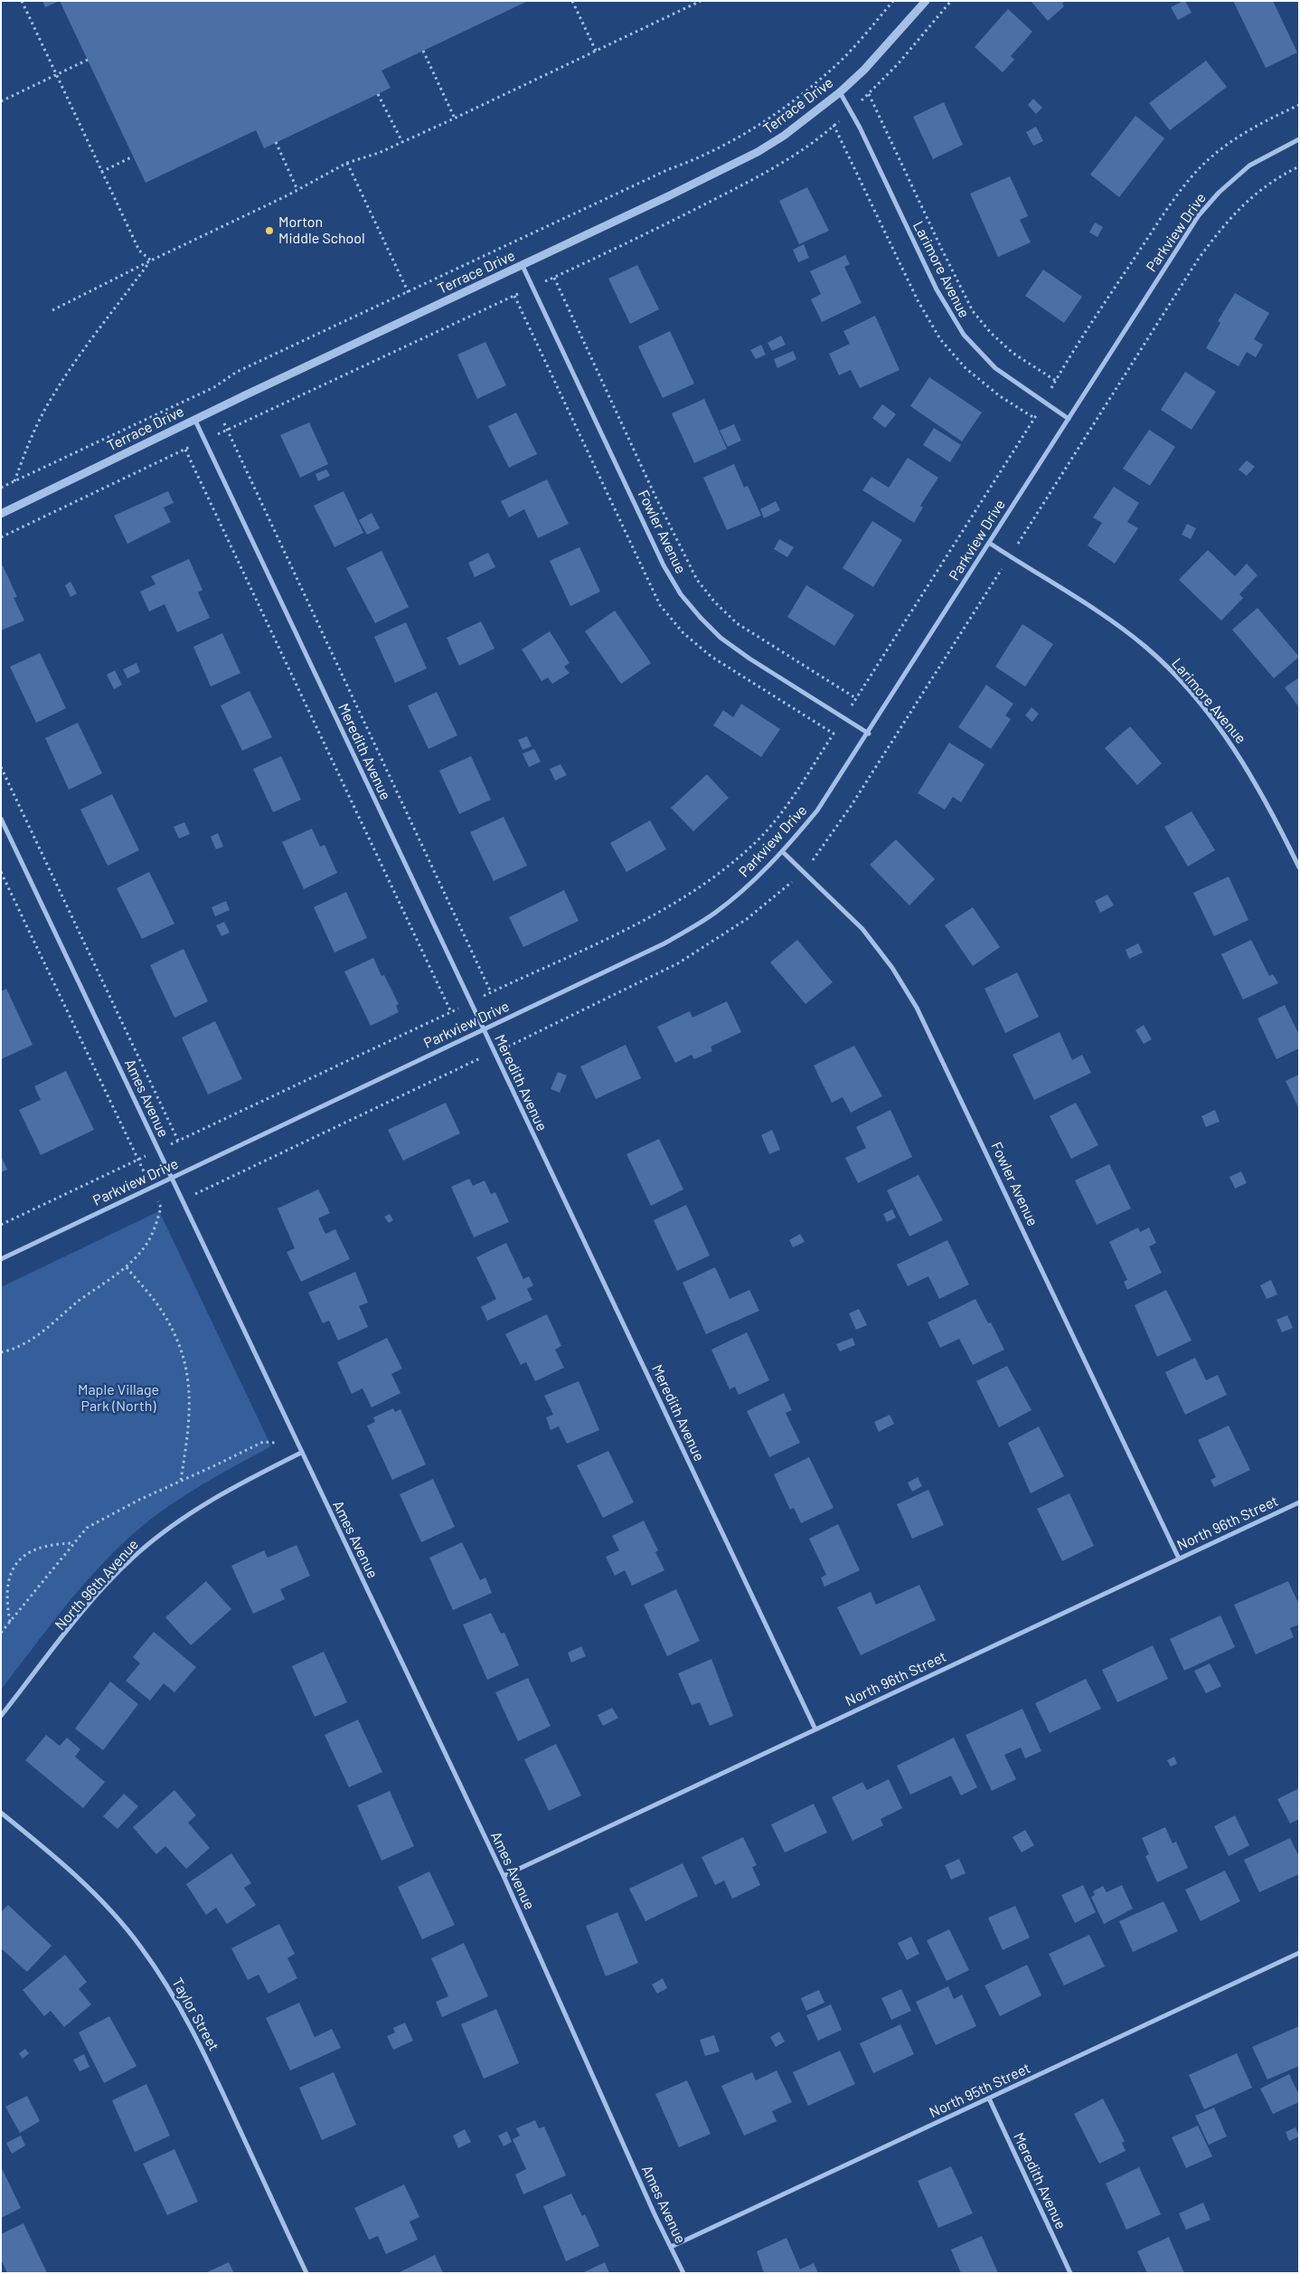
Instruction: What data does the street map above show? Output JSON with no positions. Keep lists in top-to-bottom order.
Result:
{
  "streets": {
    "street": [
      "Terrace Drive",
      "Parkview Drive",
      "Larimore Avenue",
      "Fowler Avenue",
      "Meredith Avenue",
      "Ames Avenue",
      "North 96th Street",
      "North 96th Avenue",
      "Taylor Street",
      "North 95th Street"
    ]
  },
  "crossings": [
    ["Terrace Drive", "Larimore Avenue"],
    ["Terrace Drive", "Fowler Avenue"],
    ["Terrace Drive", "Meredith Avenue"],
    ["Parkview Drive", "Larimore Avenue"],
    ["Parkview Drive", "Fowler Avenue"],
    ["Parkview Drive", "Meredith Avenue"],
    ["Parkview Drive", "Ames Avenue"],
    ["Fowler Avenue", "North 96th Street"],
    ["Meredith Avenue", "North 96th Street"],
    ["Meredith Avenue", "North 95th Street"],
    ["Ames Avenue", "North 96th Street"],
    ["Ames Avenue", "North 96th Avenue"],
    ["Ames Avenue", "North 95th Street"]
  ],
  "parks": ["Maple Village Park (North)"],
  "places": ["Morton Middle School"]
}
